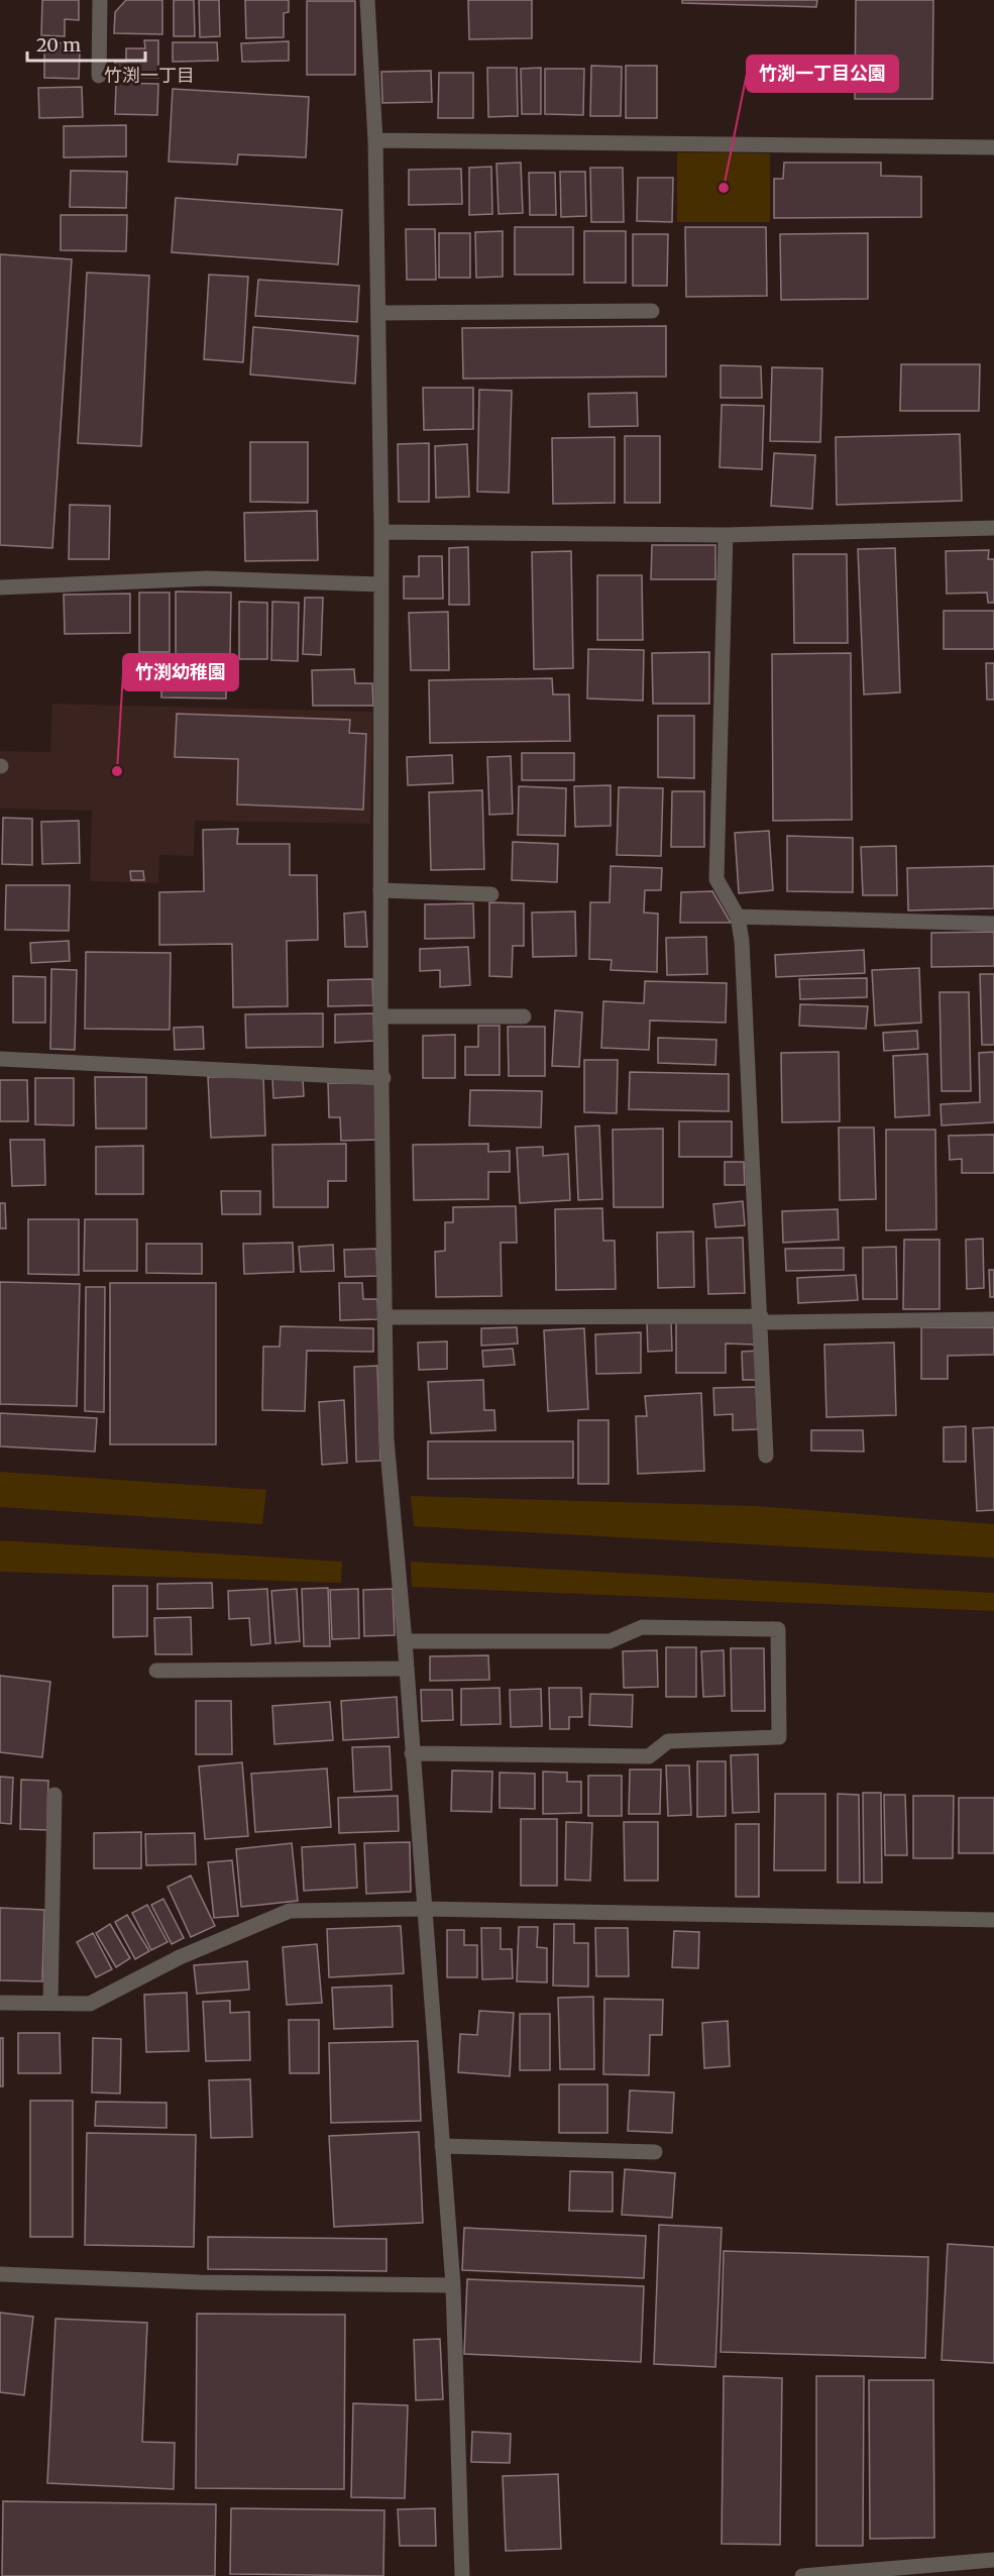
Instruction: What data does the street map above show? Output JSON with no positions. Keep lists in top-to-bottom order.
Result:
{
  "districts": ["竹渕一丁目"],
  "places": ["竹渕一丁目公園", "竹渕幼稚園"],
  "scale_bar": "20 m"
}
